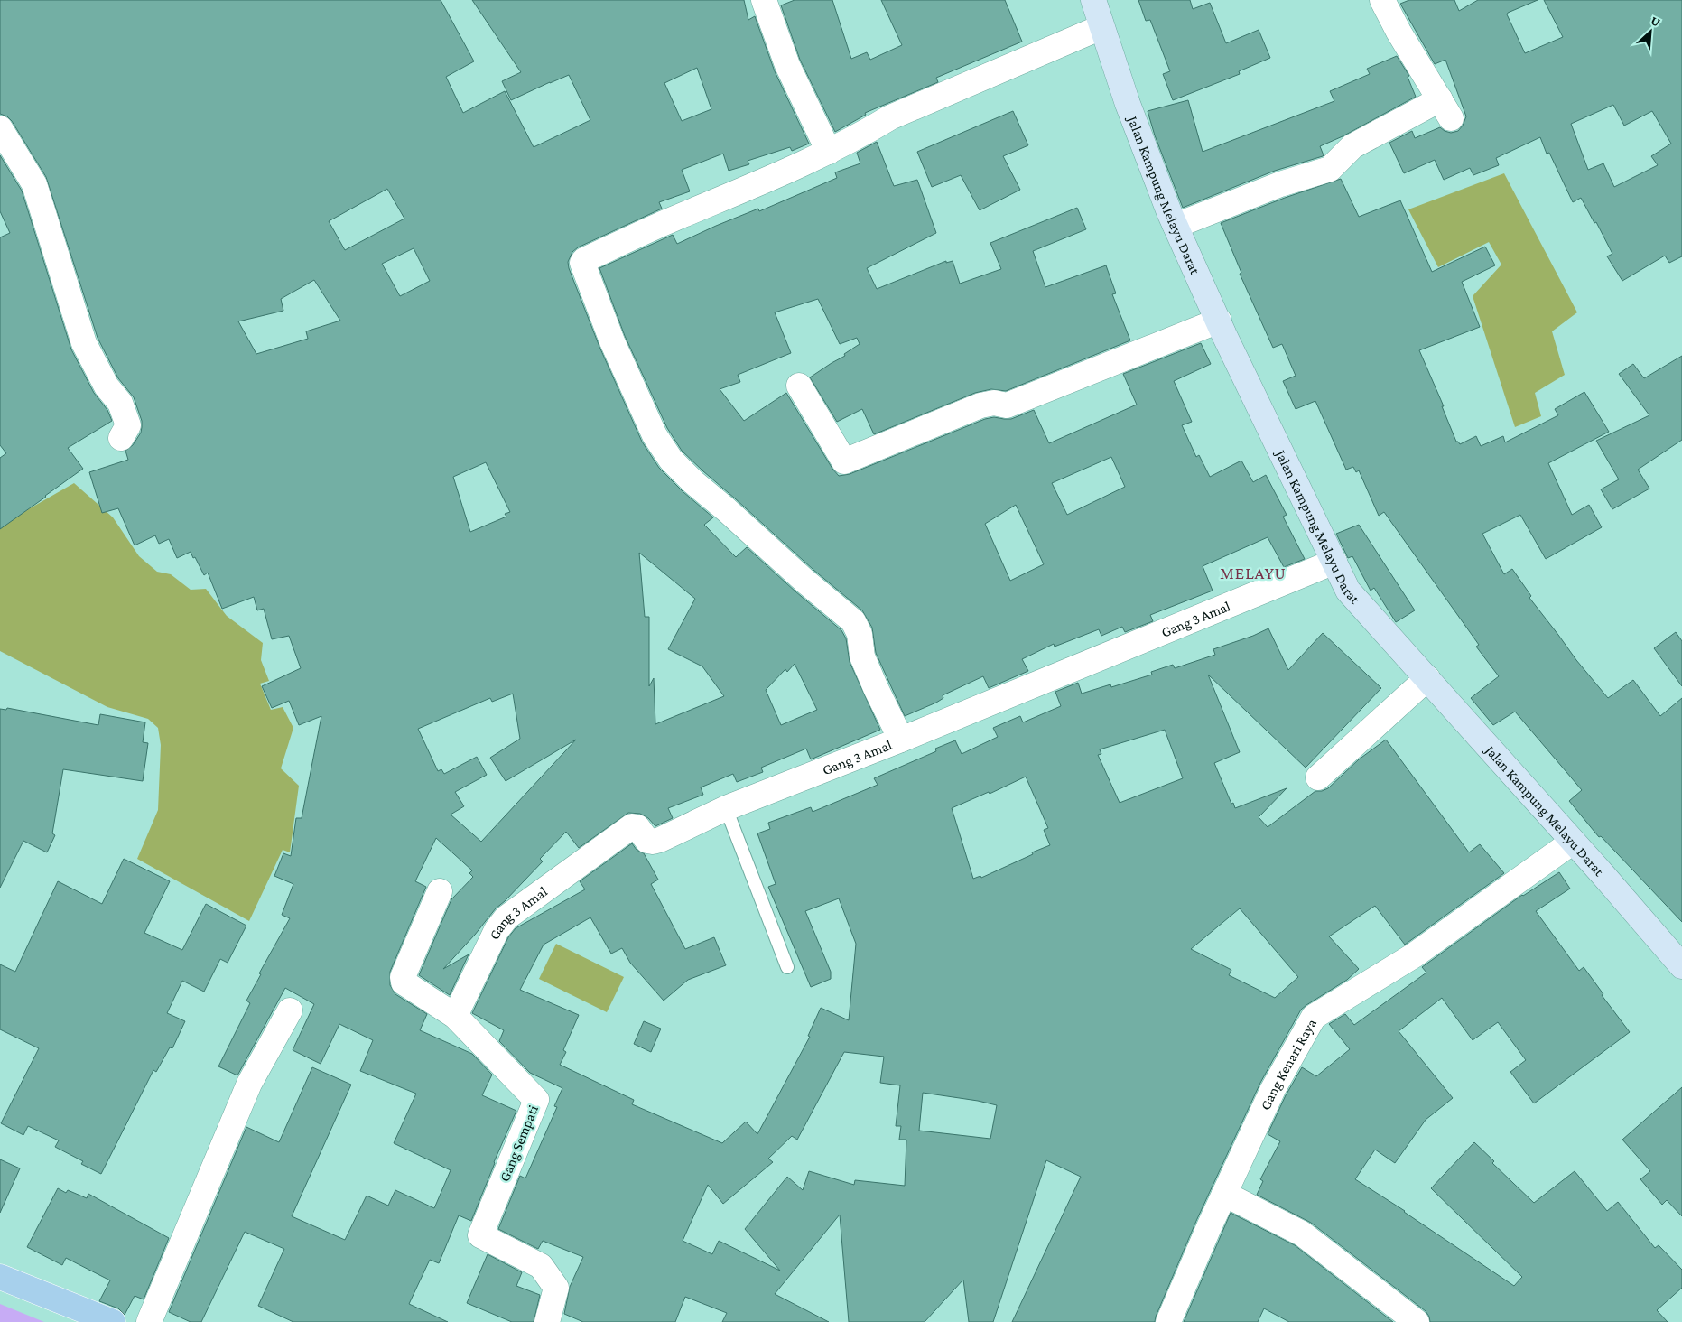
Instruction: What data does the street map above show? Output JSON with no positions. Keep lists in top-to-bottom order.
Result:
{
  "streets": {
    "main road": ["Jalan Kampung Melayu Darat"],
    "street": ["Gang 3 Amal", "Gang Kenari Raya", "Gang Sempati"]
  },
  "crossings": [
    ["Jalan Kampung Melayu Darat", "Gang 3 Amal"],
    ["Jalan Kampung Melayu Darat", "Gang Kenari Raya"],
    ["Gang 3 Amal", "Gang Sempati"]
  ],
  "districts": ["MELAYU"],
  "north": "top right"
}
